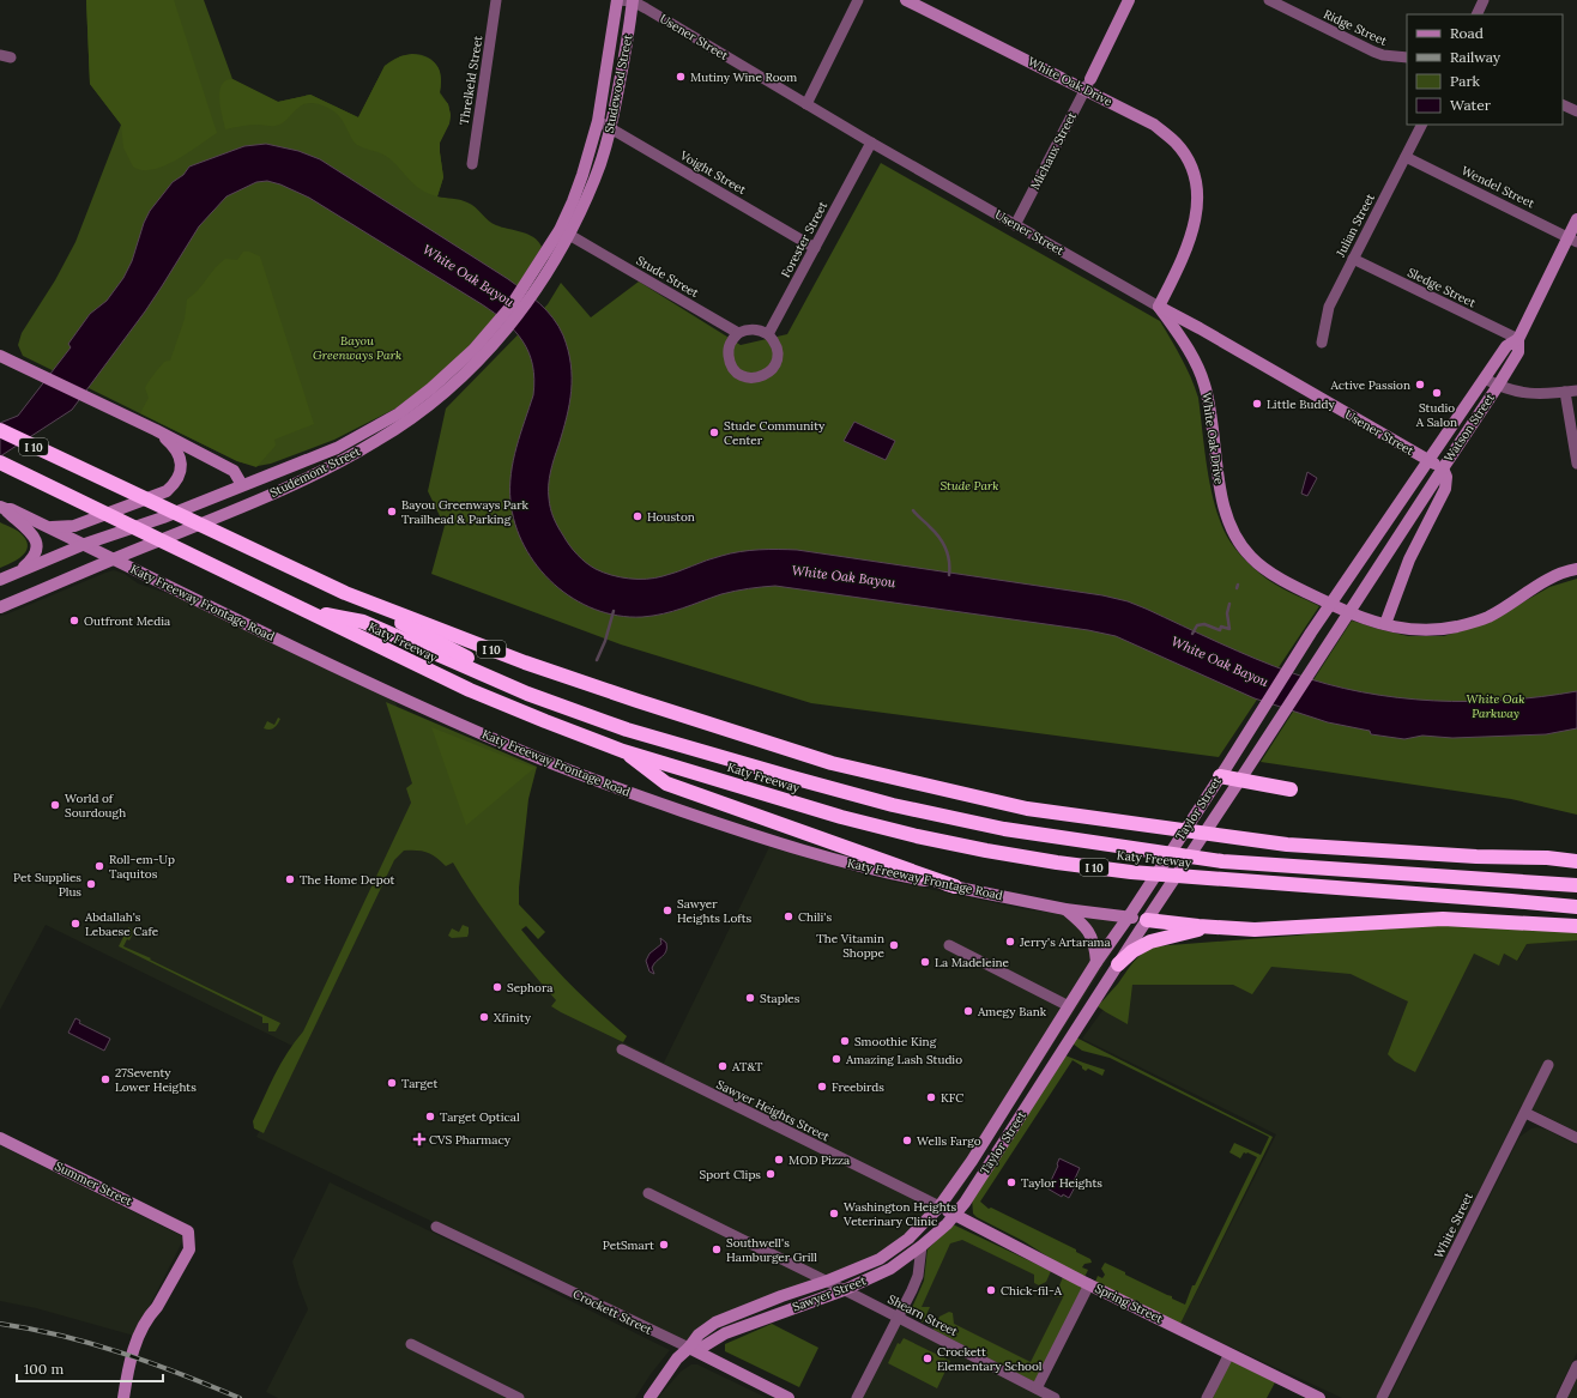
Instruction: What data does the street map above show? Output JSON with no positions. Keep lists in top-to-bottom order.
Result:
{
  "streets": {
    "highway": ["I 10", "Katy Freeway"],
    "main road": [
      "Usener Street",
      "White Oak Drive",
      "Studewood Street",
      "Michaux Street",
      "Watson Street",
      "Studemont Street",
      "Katy Freeway Frontage Road",
      "Taylor Street",
      "Summer Street",
      "Sawyer Street",
      "Spring Street",
      "Crockett Street"
    ],
    "street": [
      "Ridge Street",
      "Threlkeld Street",
      "Voight Street",
      "Wendel Street",
      "Julian Street",
      "Forester Street",
      "Stude Street",
      "Sledge Street",
      "Sawyer Heights Street",
      "White Street",
      "Shearn Street"
    ]
  },
  "crossings": [
    ["Usener Street", "White Oak Drive"],
    ["Usener Street", "Studewood Street"],
    ["Usener Street", "Michaux Street"],
    ["Usener Street", "Forester Street"],
    ["Usener Street", "Watson Street"],
    ["Usener Street", "Taylor Street"],
    ["White Oak Drive", "Michaux Street"],
    ["White Oak Drive", "Watson Street"],
    ["Studewood Street", "Voight Street"],
    ["Studewood Street", "Stude Street"],
    ["Studewood Street", "Studemont Street"],
    ["Voight Street", "Forester Street"],
    ["Wendel Street", "Julian Street"],
    ["Wendel Street", "Watson Street"],
    ["Julian Street", "Sledge Street"],
    ["Forester Street", "Stude Street"],
    ["Stude Street", "Studemont Street"],
    ["Sledge Street", "Watson Street"],
    ["Watson Street", "Taylor Street"],
    ["Studemont Street", "Katy Freeway Frontage Road"],
    ["Katy Freeway Frontage Road", "Taylor Street"],
    ["Taylor Street", "Sawyer Heights Street"],
    ["Taylor Street", "Sawyer Street"],
    ["Taylor Street", "Spring Street"],
    ["Sawyer Heights Street", "Sawyer Street"],
    ["Sawyer Heights Street", "Spring Street"],
    ["Sawyer Street", "Spring Street"],
    ["Sawyer Street", "Crockett Street"],
    ["Sawyer Street", "Shearn Street"]
  ],
  "water": ["White Oak Bayou"],
  "parks": ["Bayou Greenways Park", "Stude Park", "White Oak Parkway"],
  "places": {
    "other": [
      "Mutiny Wine Room",
      "Active Passion",
      "Studio A Salon",
      "Little Buddy",
      "Stude Community Center",
      "Bayou Greenways Park Trailhead & Parking",
      "Houston",
      "Outfront Media",
      "World of Sourdough",
      "Roll-em-Up Taquitos",
      "The Home Depot",
      "Pet Supplies Plus",
      "Sawyer Heights Lofts",
      "Chili's",
      "Abdallah's Lebaese Cafe",
      "Jerry's Artarama",
      "The Vitamin Shoppe",
      "La Madeleine",
      "Sephora",
      "Staples",
      "Amegy Bank",
      "Xfinity",
      "Smoothie King",
      "Amazing Lash Studio",
      "AT&T",
      "27Seventy Lower Heights",
      "Target",
      "Freebirds",
      "KFC",
      "Target Optical",
      "Wells Fargo",
      "MOD Pizza",
      "Sport Clips",
      "Taylor Heights",
      "Washington Heights Veterinary Clinic",
      "PetSmart",
      "Southwell's Hamburger Grill",
      "Chick-fil-A",
      "Crockett Elementary School"
    ],
    "health": ["CVS Pharmacy"]
  },
  "legend": [
    "Road",
    "Railway",
    "Park",
    "Water"
  ],
  "scale_bar": "100 m"
}
